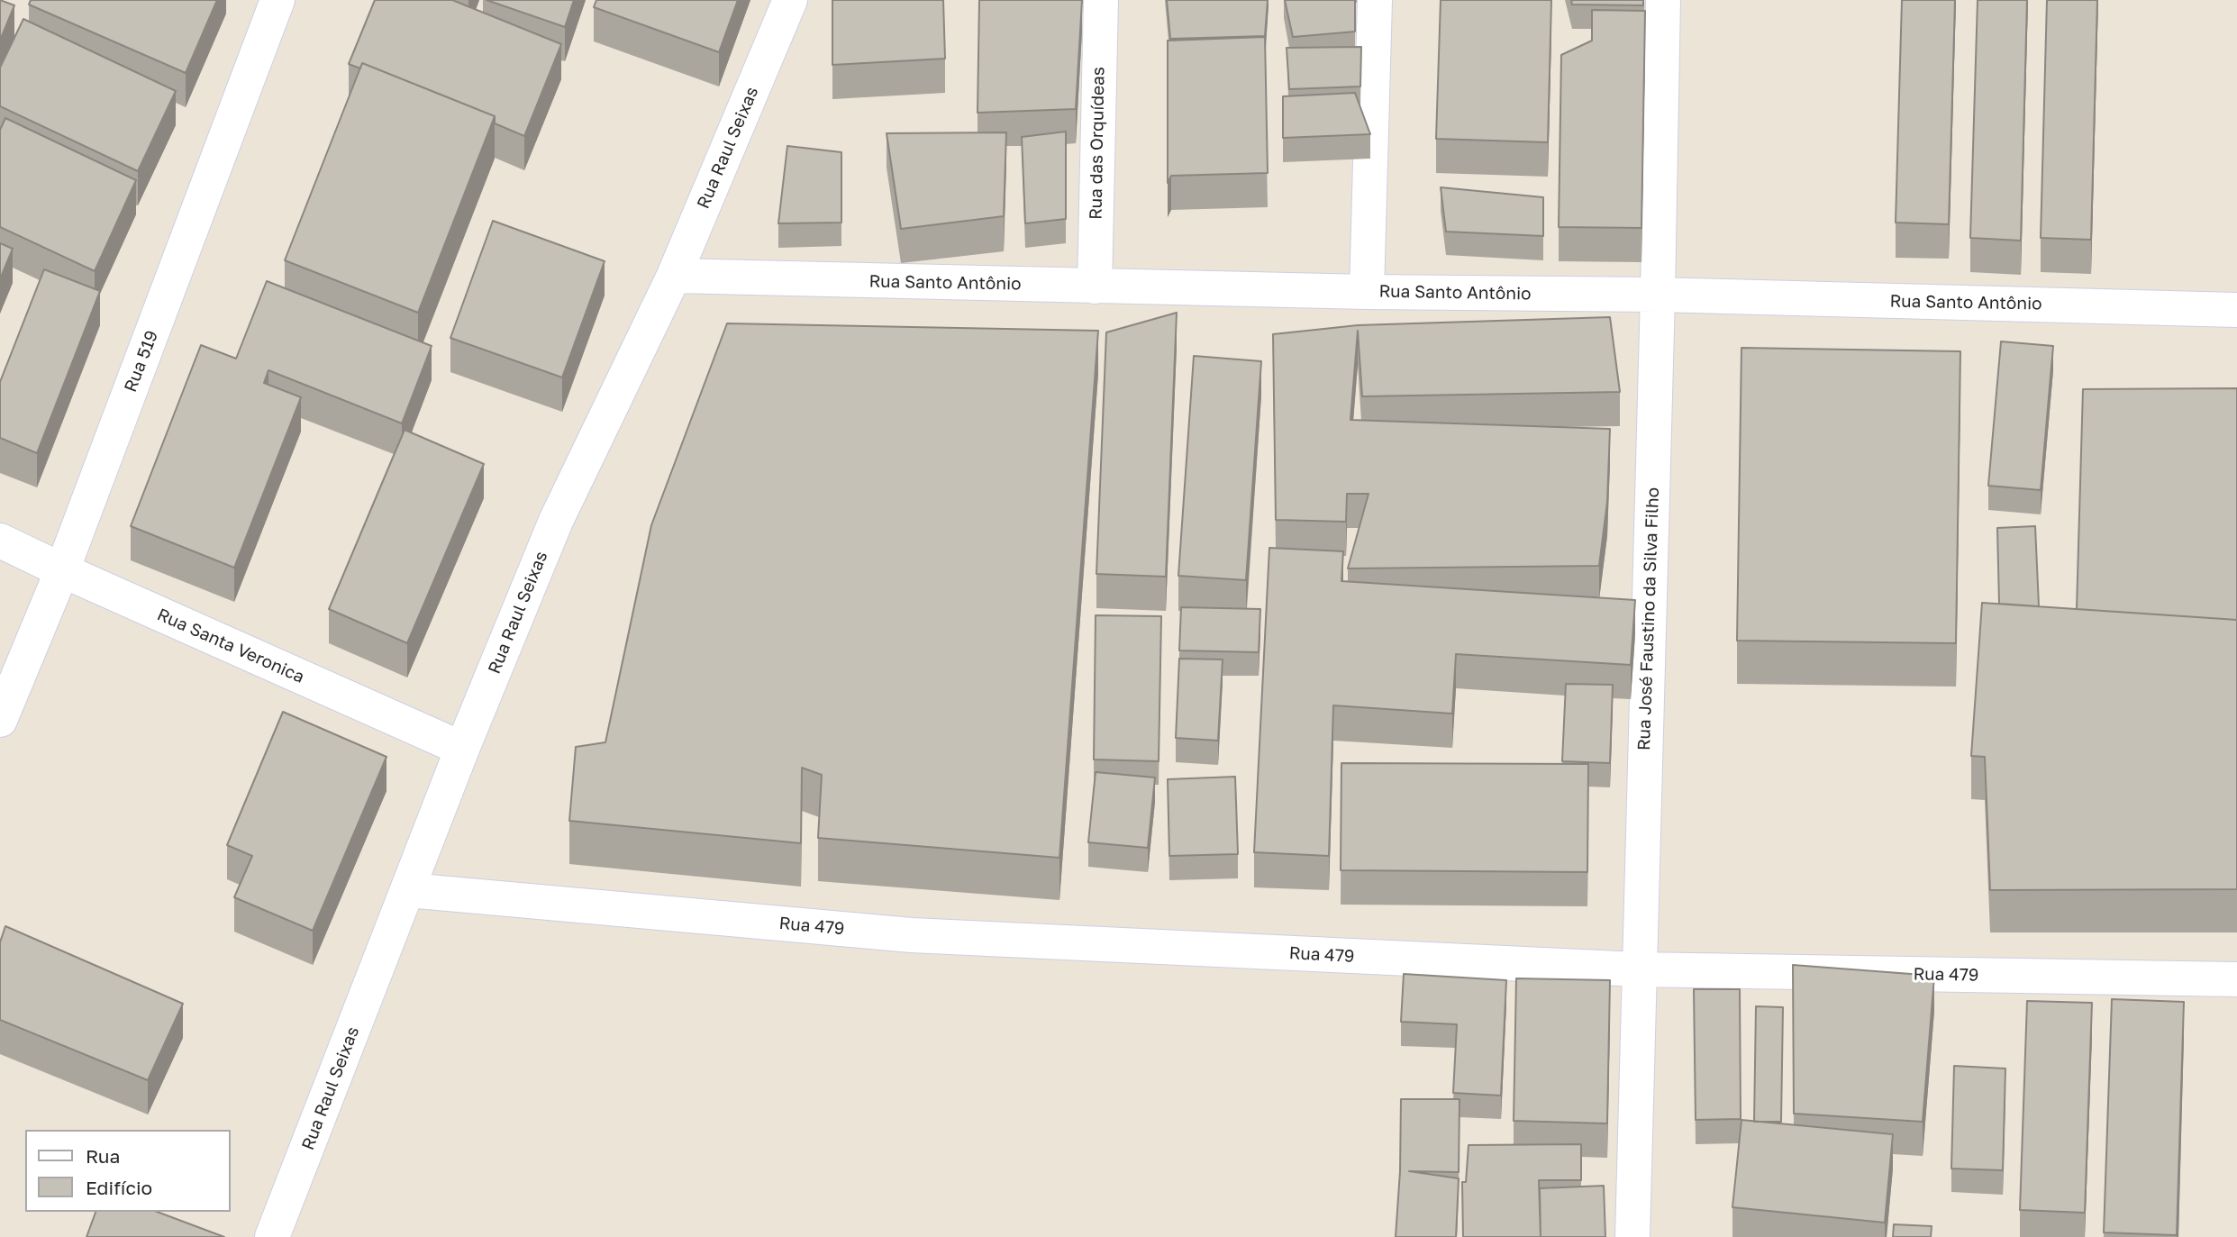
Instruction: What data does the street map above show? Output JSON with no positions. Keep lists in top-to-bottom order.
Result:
{
  "streets": {
    "street": [
      "Rua das Orquídeas",
      "Rua Raul Seixas",
      "Rua Santo Antônio",
      "Rua 519",
      "Rua José Faustino da Silva Filho",
      "Rua Santa Veronica",
      "Rua 479"
    ]
  },
  "crossings": [
    ["Rua das Orquídeas", "Rua Santo Antônio"],
    ["Rua Raul Seixas", "Rua Santo Antônio"],
    ["Rua Raul Seixas", "Rua Santa Veronica"],
    ["Rua Raul Seixas", "Rua 479"],
    ["Rua Santo Antônio", "Rua José Faustino da Silva Filho"],
    ["Rua 519", "Rua Santa Veronica"],
    ["Rua José Faustino da Silva Filho", "Rua 479"]
  ],
  "legend": ["Rua", "Edifício"]
}
